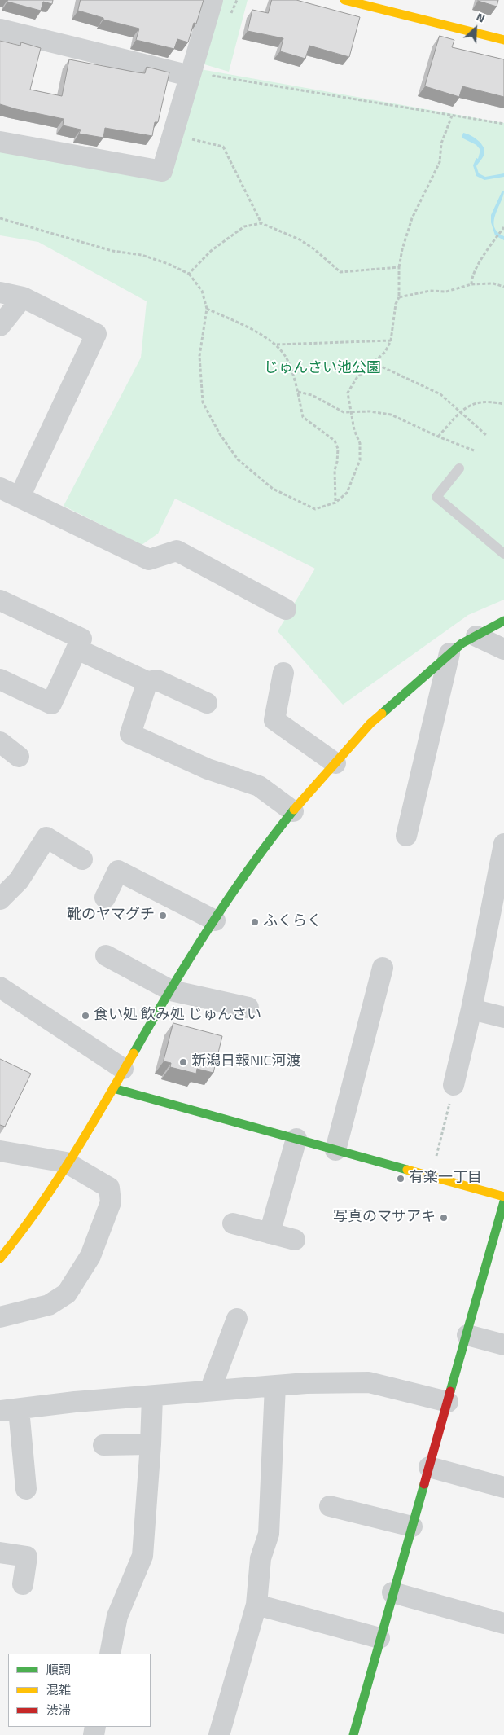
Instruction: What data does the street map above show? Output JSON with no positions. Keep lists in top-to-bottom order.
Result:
{
  "parks": ["じゅんさい池公園"],
  "places": [
    "靴のヤマグチ",
    "ふくらく",
    "食い処 飲み処 じゅんさい",
    "新潟日報NIC河渡",
    "有楽一丁目",
    "写真のマサアキ"
  ],
  "legend": ["順調", "混雑", "渋滞"],
  "north": "top right"
}
